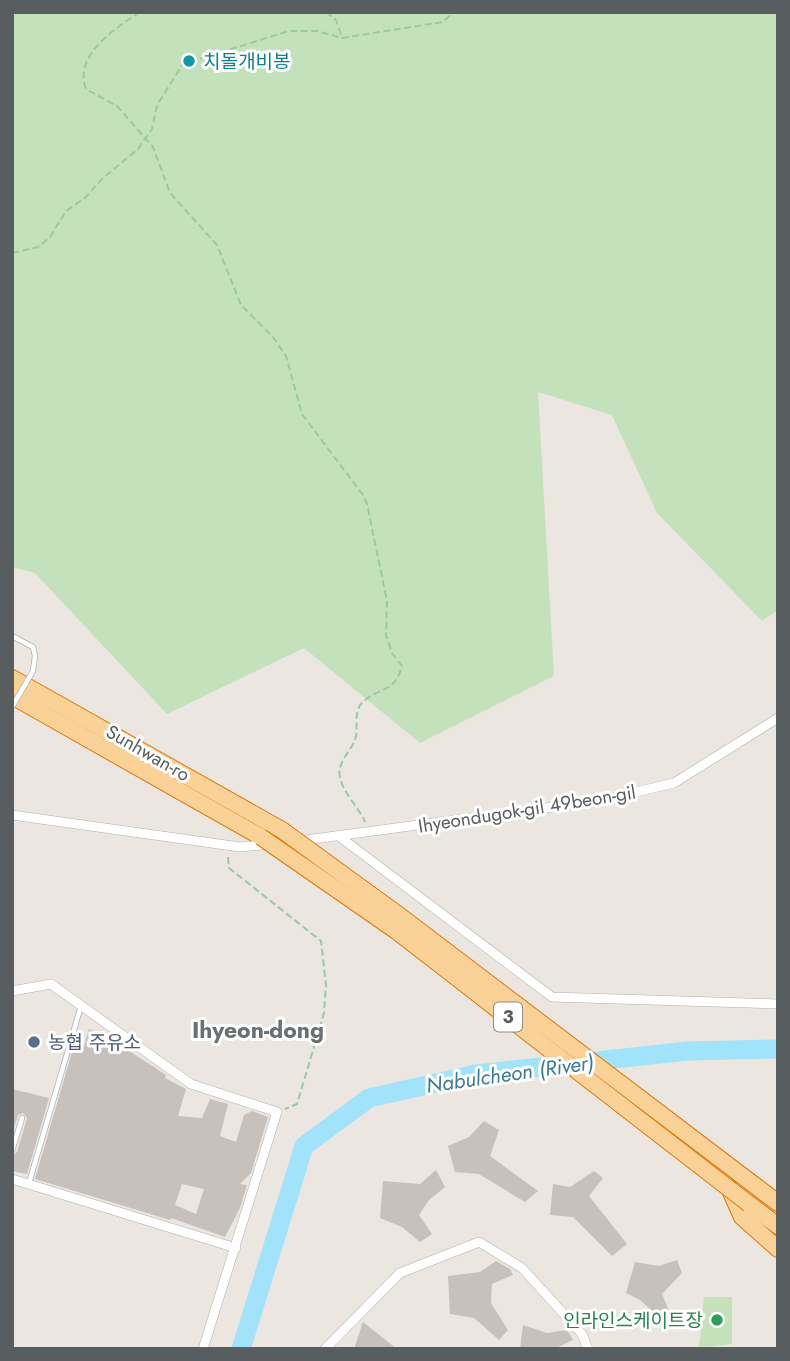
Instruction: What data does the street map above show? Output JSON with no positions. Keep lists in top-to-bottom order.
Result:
{
  "streets": {
    "highway": ["Sunhwan-ro", "3"],
    "street": ["Ihyeondugok-gil 49beon-gil"]
  },
  "districts": ["Ihyeon-dong"],
  "water": ["Nabulcheon (River)"],
  "places": ["치돌개비봉", "농협 주유소", "인라인스케이트장"]
}
